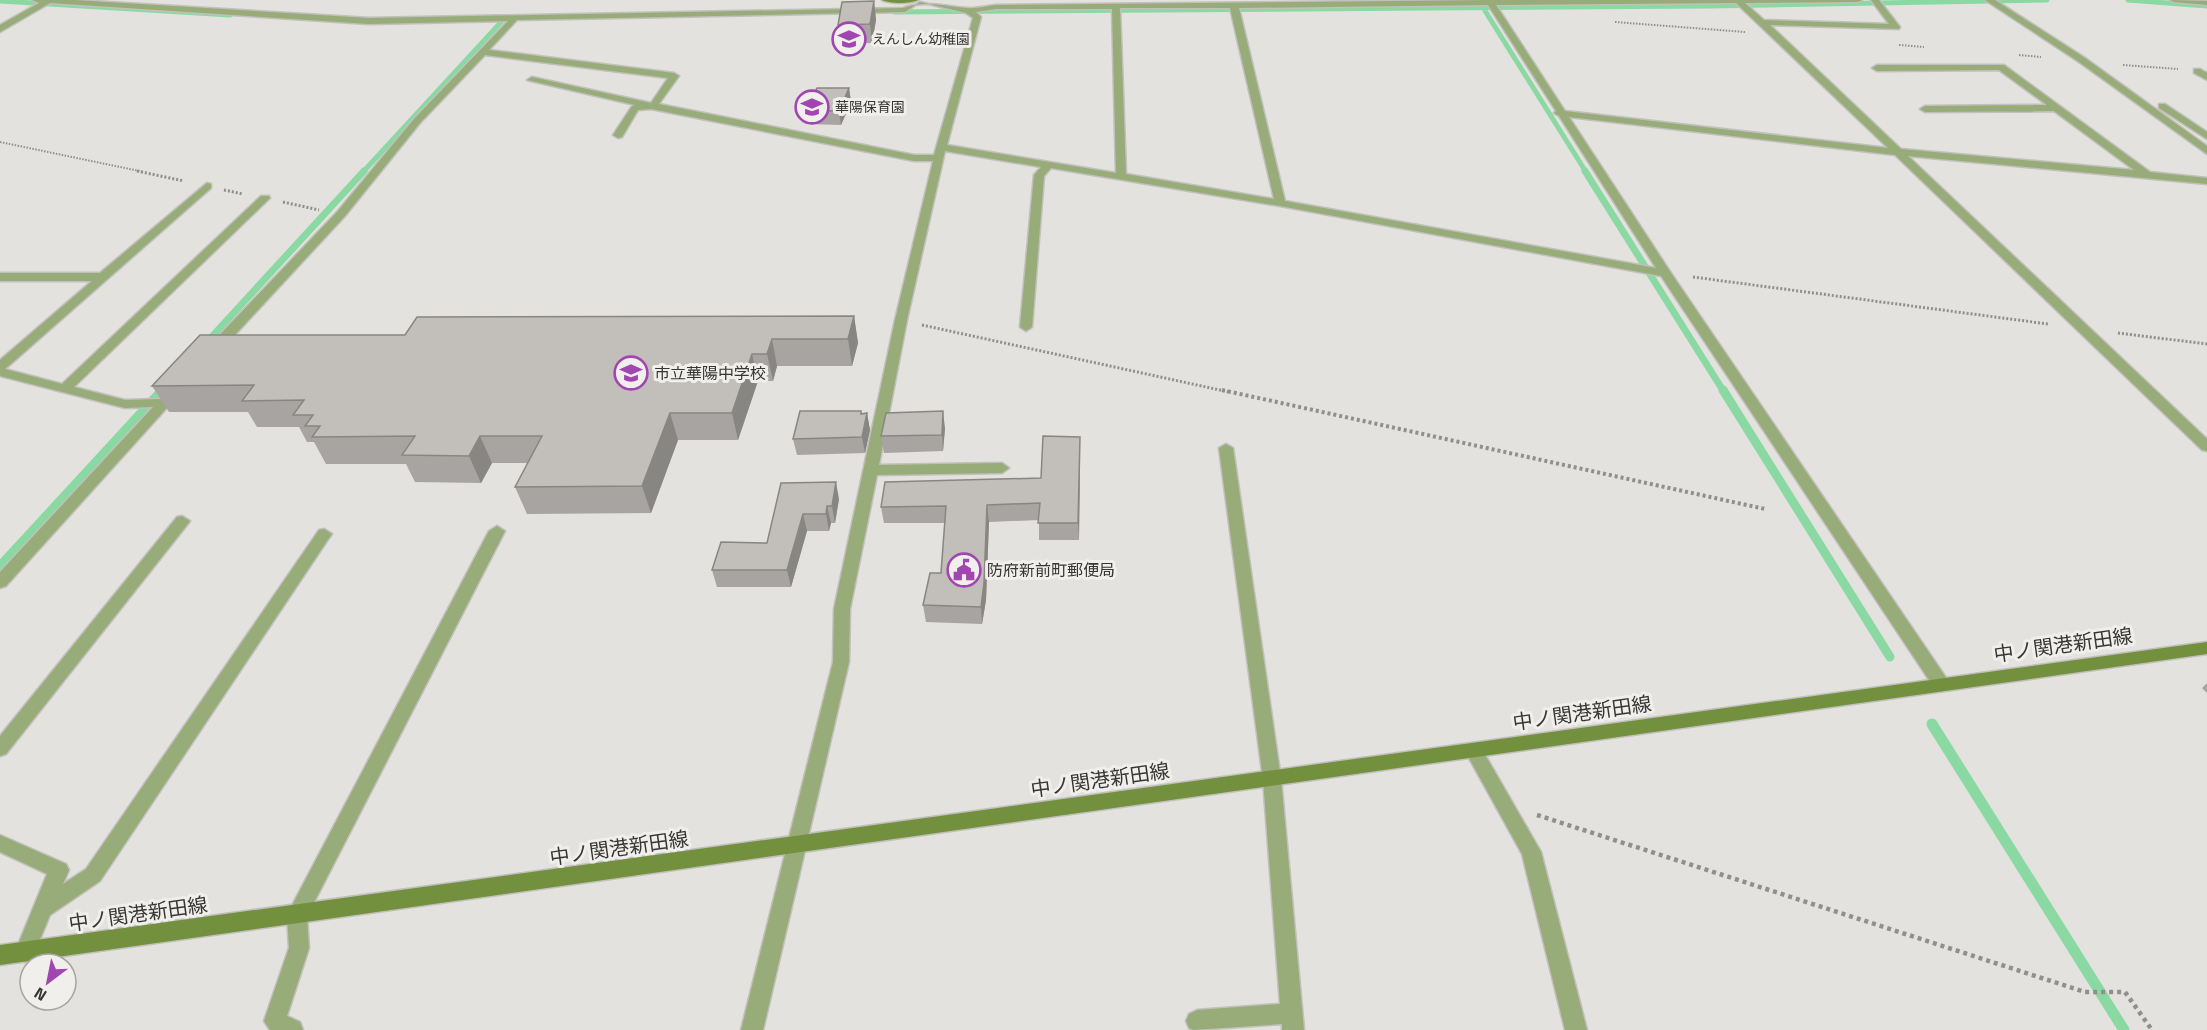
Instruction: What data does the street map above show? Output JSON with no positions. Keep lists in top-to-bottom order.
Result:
{
  "streets": {
    "main road": ["中ノ関港新田線"]
  },
  "places": {
    "school or university": ["えんしん幼稚園", "華陽保育園", "市立華陽中学校"],
    "public building": ["防府新前町郵便局"]
  },
  "north": "bottom left"
}
